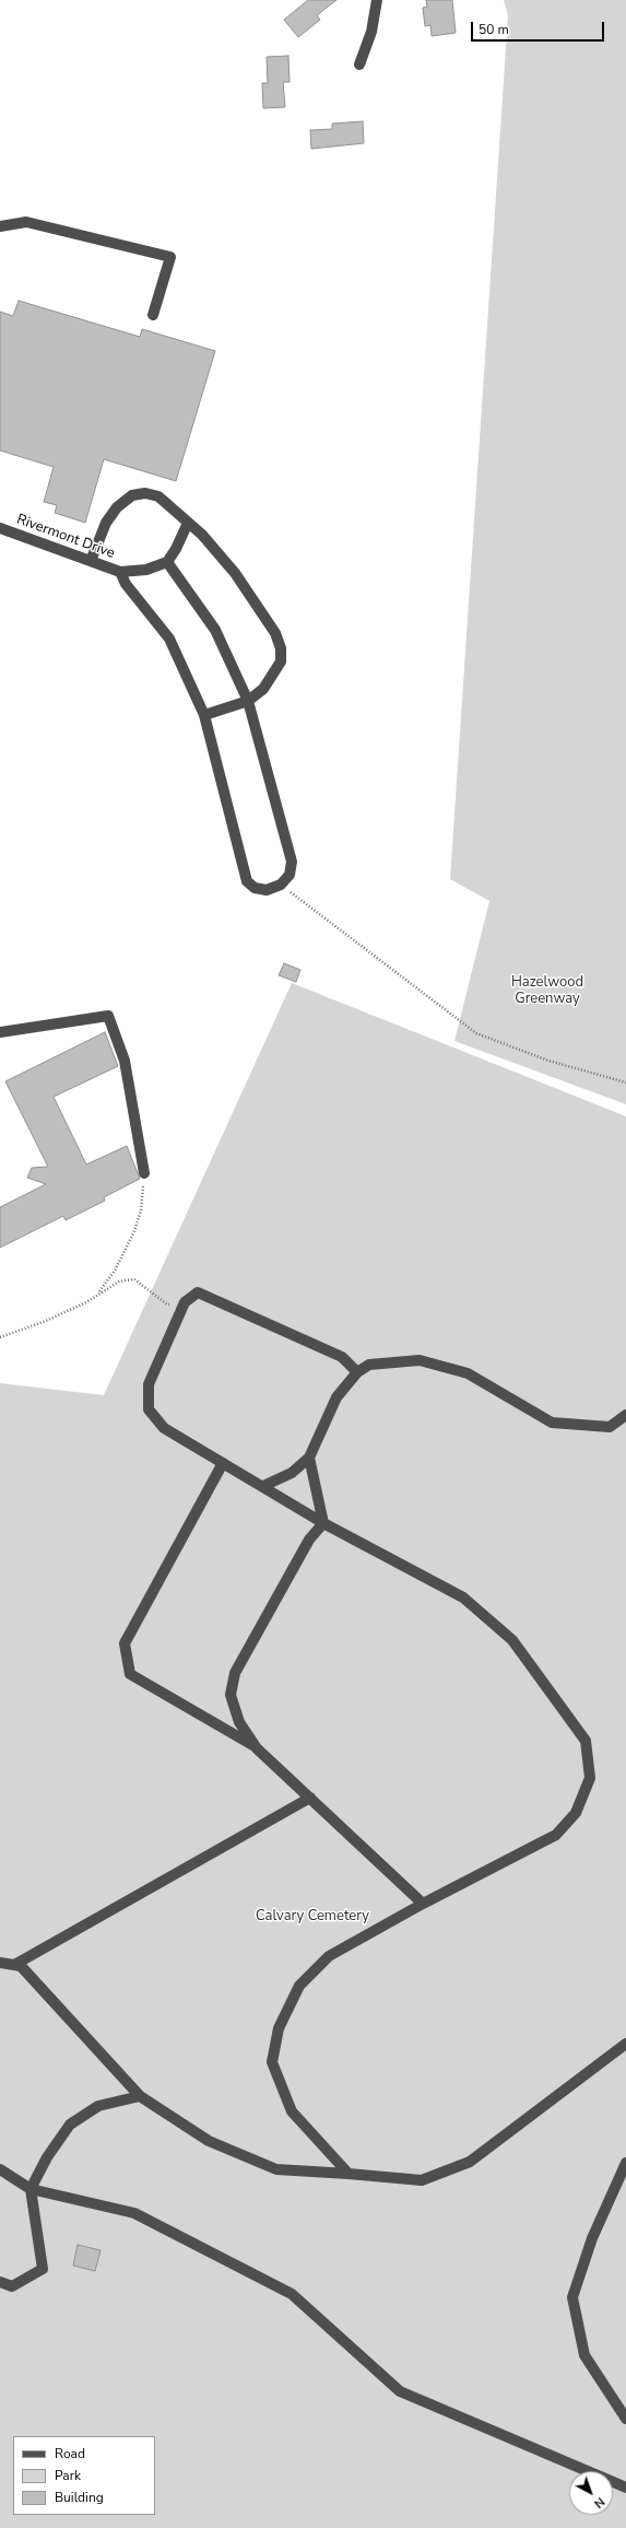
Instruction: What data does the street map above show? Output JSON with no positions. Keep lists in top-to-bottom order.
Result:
{
  "streets": {
    "street": ["Rivermont Drive"]
  },
  "parks": ["Hazelwood Greenway", "Calvary Cemetery"],
  "legend": ["Road", "Park", "Building"],
  "scale_bar": "50 m",
  "north": "bottom right"
}
